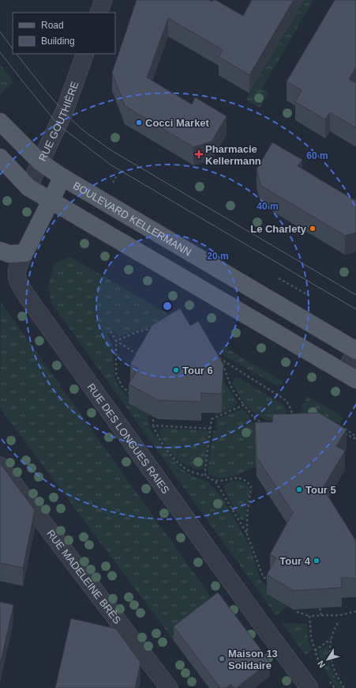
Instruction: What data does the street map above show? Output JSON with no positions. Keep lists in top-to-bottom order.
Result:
{
  "streets": {
    "main road": ["BOULEVARD KELLERMANN", "RUE DES LONGUES RAIES"],
    "street": ["RUE GOUTHIÈRE", "RUE MADELEINE BRÈS"]
  },
  "crossings": [
    ["RUE GOUTHIÈRE", "BOULEVARD KELLERMANN"],
    ["BOULEVARD KELLERMANN", "RUE DES LONGUES RAIES"]
  ],
  "places": {
    "other": [
      "Cocci Market",
      "Le Charlety",
      "Tour 6",
      "Tour 5",
      "Tour 4",
      "Maison 13 Solidaire"
    ],
    "health": ["Pharmacie Kellermann"]
  },
  "legend": ["Road", "Building"],
  "north": "bottom left",
  "rings": ["60 m", "40 m", "20 m"]
}
